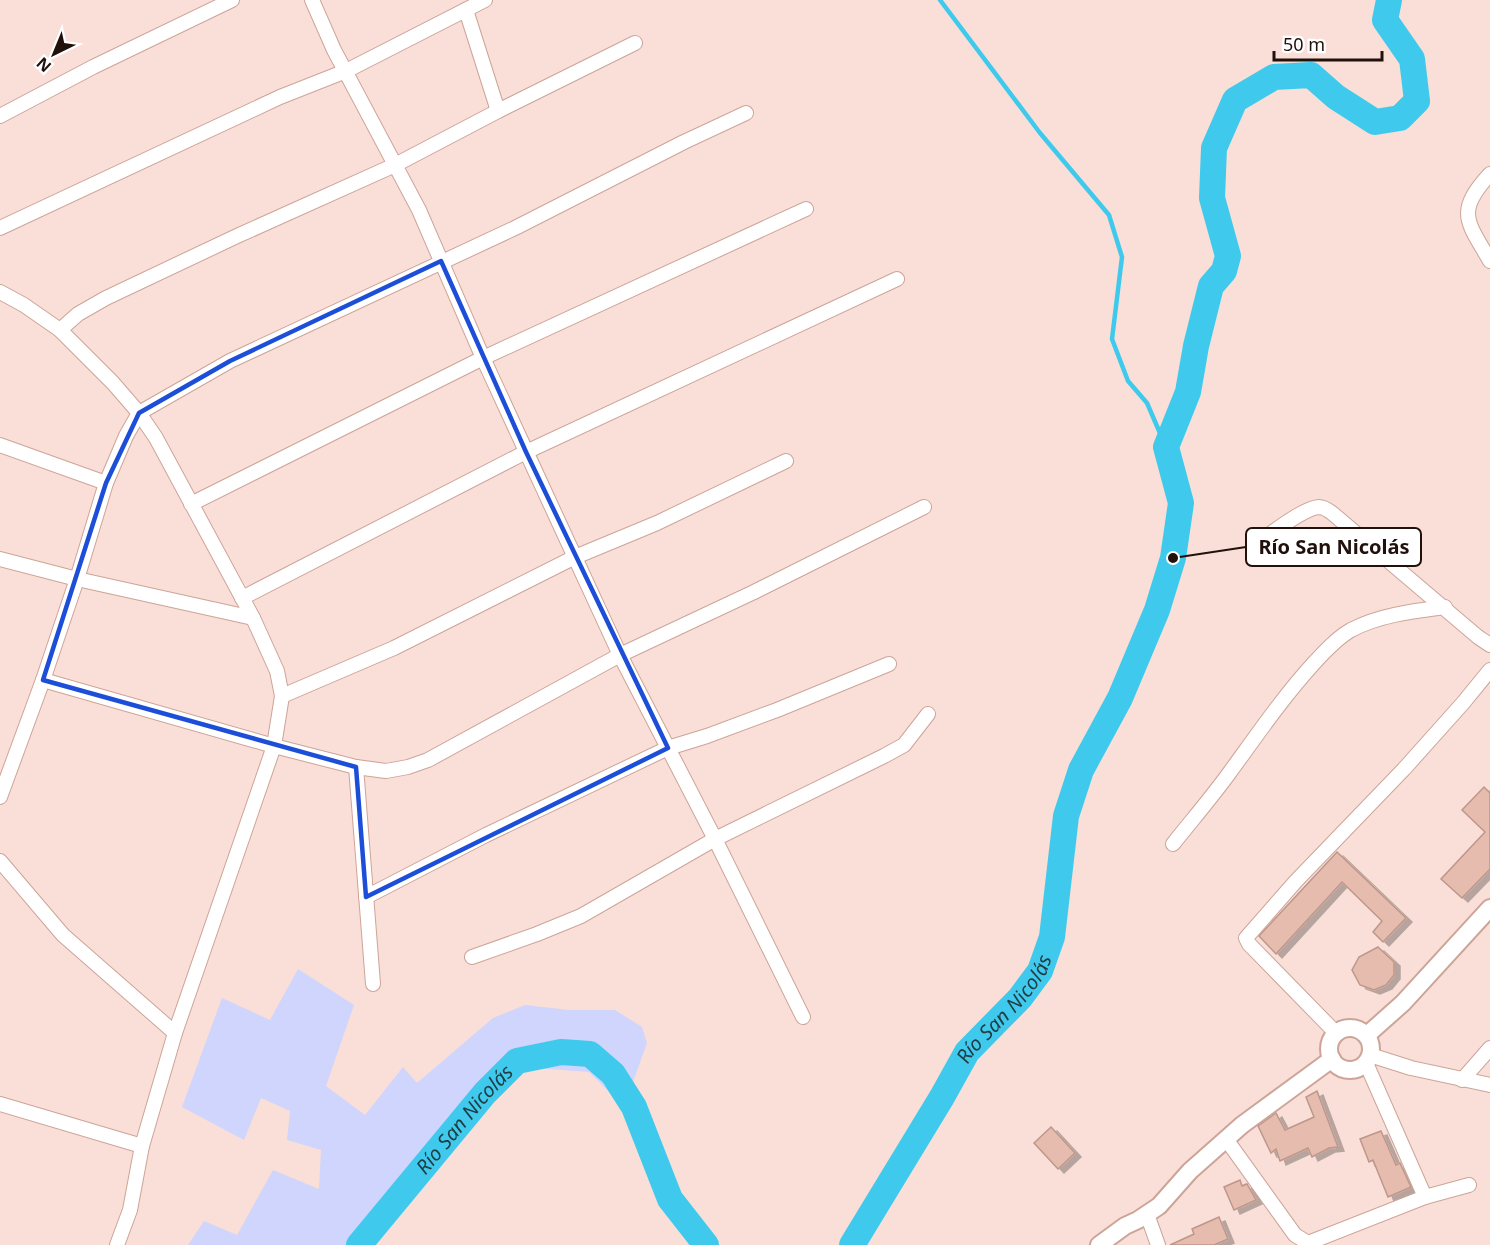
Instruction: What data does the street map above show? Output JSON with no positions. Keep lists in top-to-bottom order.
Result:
{
  "water": ["Río San Nicolás"],
  "places": ["Río San Nicolás"],
  "scale_bar": "50 m",
  "north": "bottom left"
}
